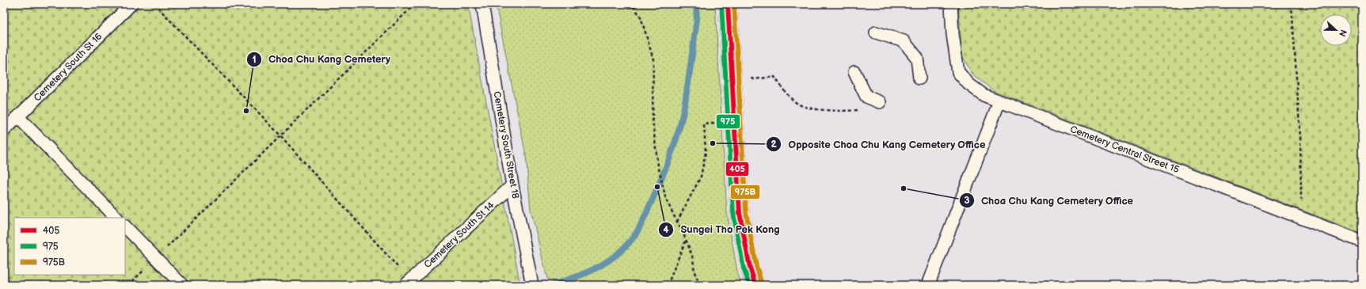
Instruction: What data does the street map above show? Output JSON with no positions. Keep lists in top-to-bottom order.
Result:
{
  "streets": {
    "lane": [
      "Cemetery South St 16",
      "Cemetery South Street 18",
      "Cemetery Central Street 15",
      "Cemetery South St 14"
    ]
  },
  "crossings": [
    ["Cemetery South Street 18", "Cemetery South St 14"]
  ],
  "places": [
    "Choa Chu Kang Cemetery",
    "Opposite Choa Chu Kang Cemetery Office",
    "Sungei Tho Pek Kong",
    "Choa Chu Kang Cemetery Office"
  ],
  "lines": ["transit line 405", "transit line 975", "transit line 975B"],
  "legend": ["405", "975", "975B"],
  "north": "right"
}
